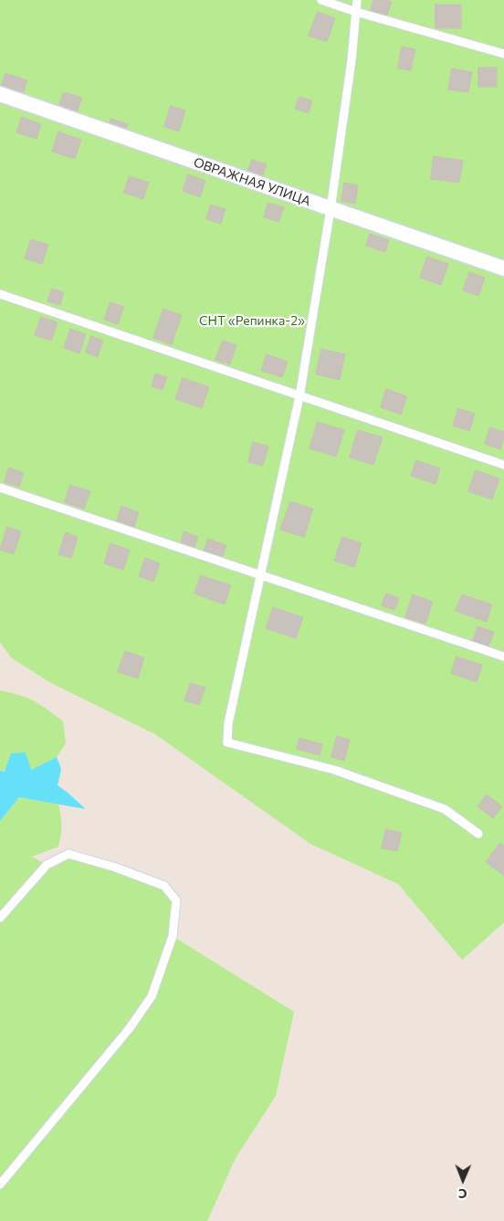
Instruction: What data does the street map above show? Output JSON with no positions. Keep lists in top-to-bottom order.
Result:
{
  "streets": {
    "street": ["ОВРАЖНАЯ УЛИЦА"]
  },
  "parks": ["СНТ «Репинка-2»"],
  "north": "bottom"
}
